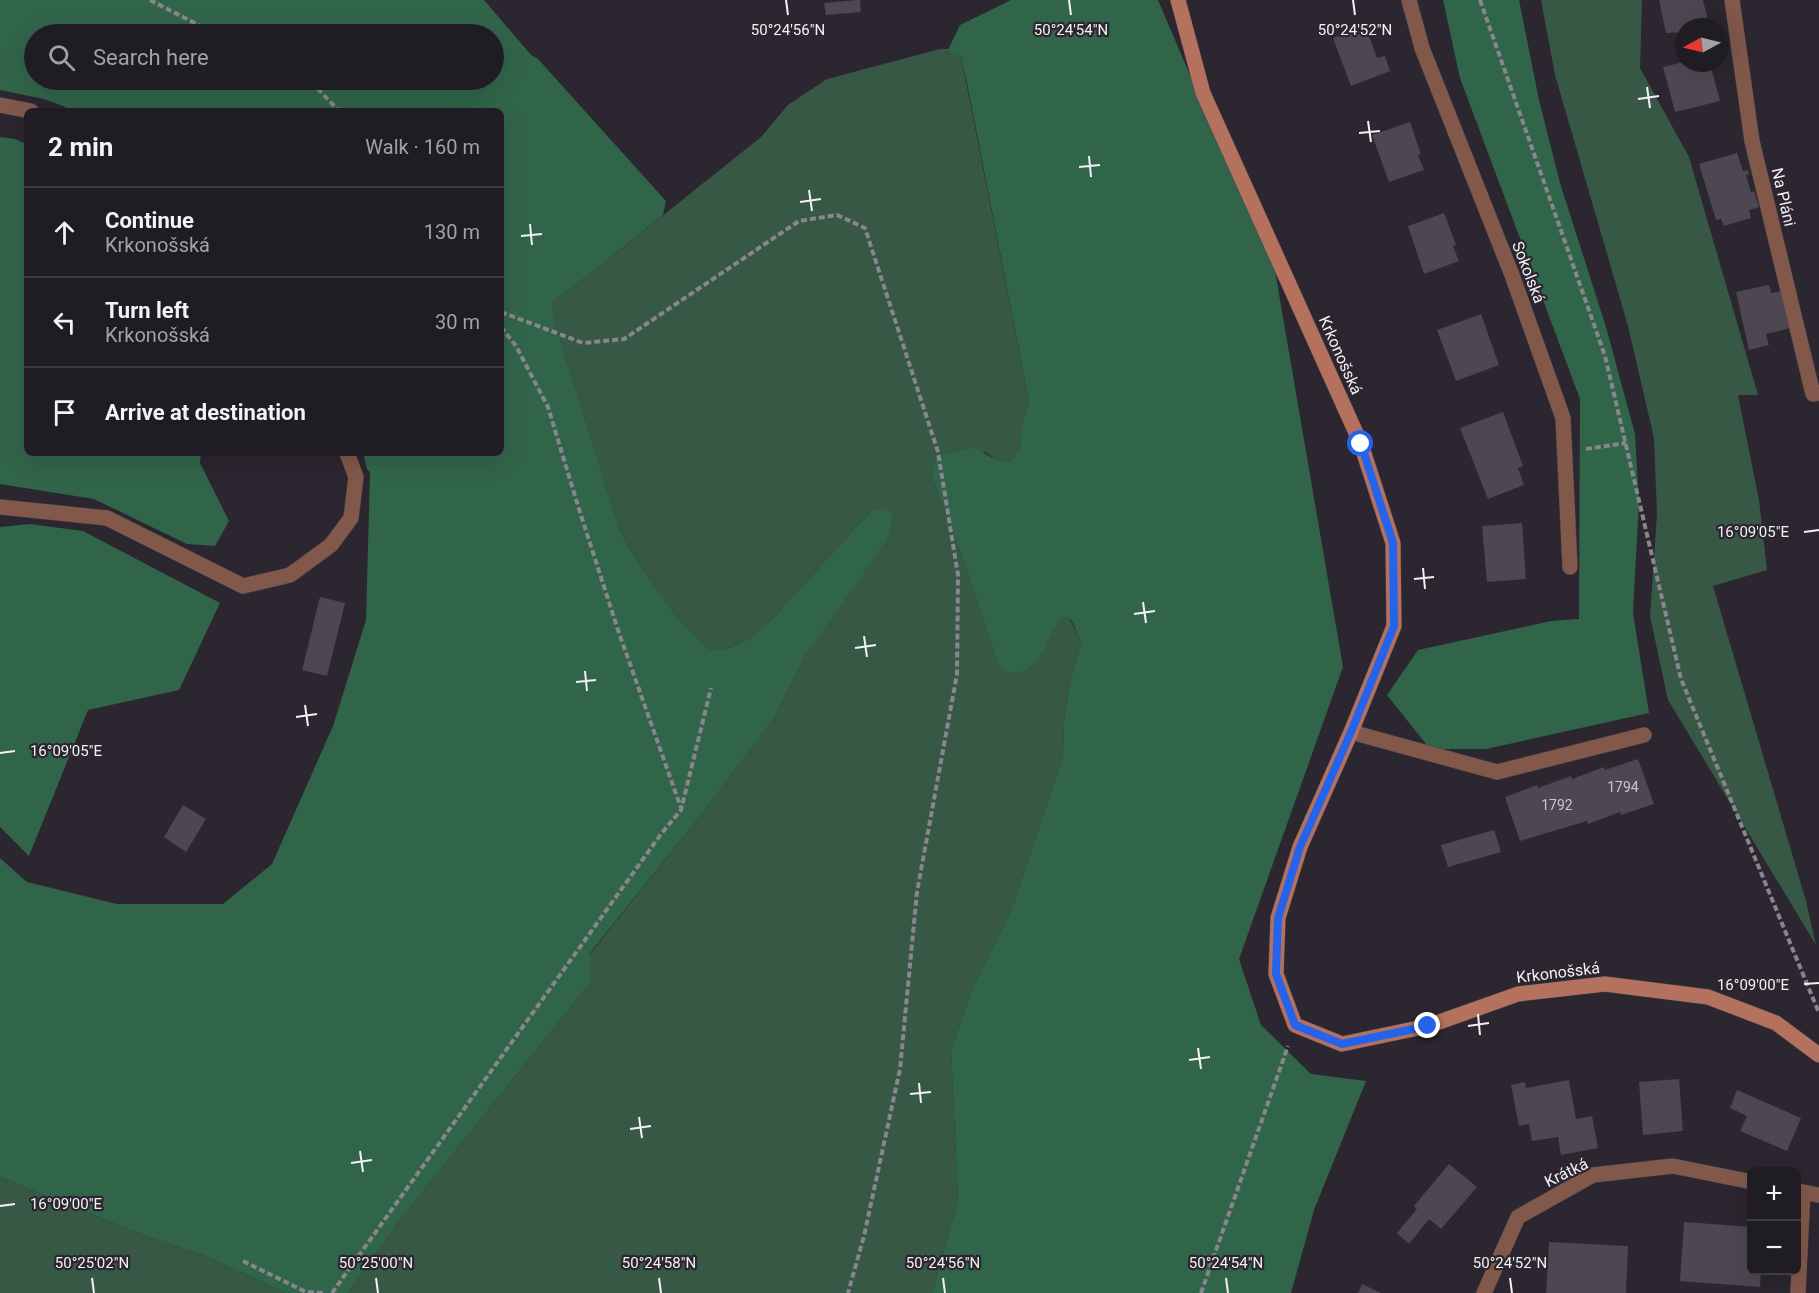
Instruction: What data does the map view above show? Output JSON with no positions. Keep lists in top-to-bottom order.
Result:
{
  "streets": {
    "street": [
      "Na Pláni",
      "Sokolská",
      "Krkonošská",
      "Krátká"
    ]
  },
  "house_numbers": ["1794", "1792"],
  "north": "left",
  "page": {
    "search": "Search here",
    "heading": ["2 min", "Walk · 160 m"],
    "list": [
      ["Continue", "Krkonošská", "130 m"],
      ["Turn left", "Krkonošská", "30 m"],
      "Arrive at destination"
    ],
    "map_buttons": ["+", "−"]
  },
  "coordinates": [
    "50°24'56\"N",
    "50°24'54\"N",
    "50°24'52\"N",
    "16°09'05\"E",
    "16°09'00\"E",
    "50°25'02\"N",
    "50°25'00\"N",
    "50°24'58\"N"
  ]
}
